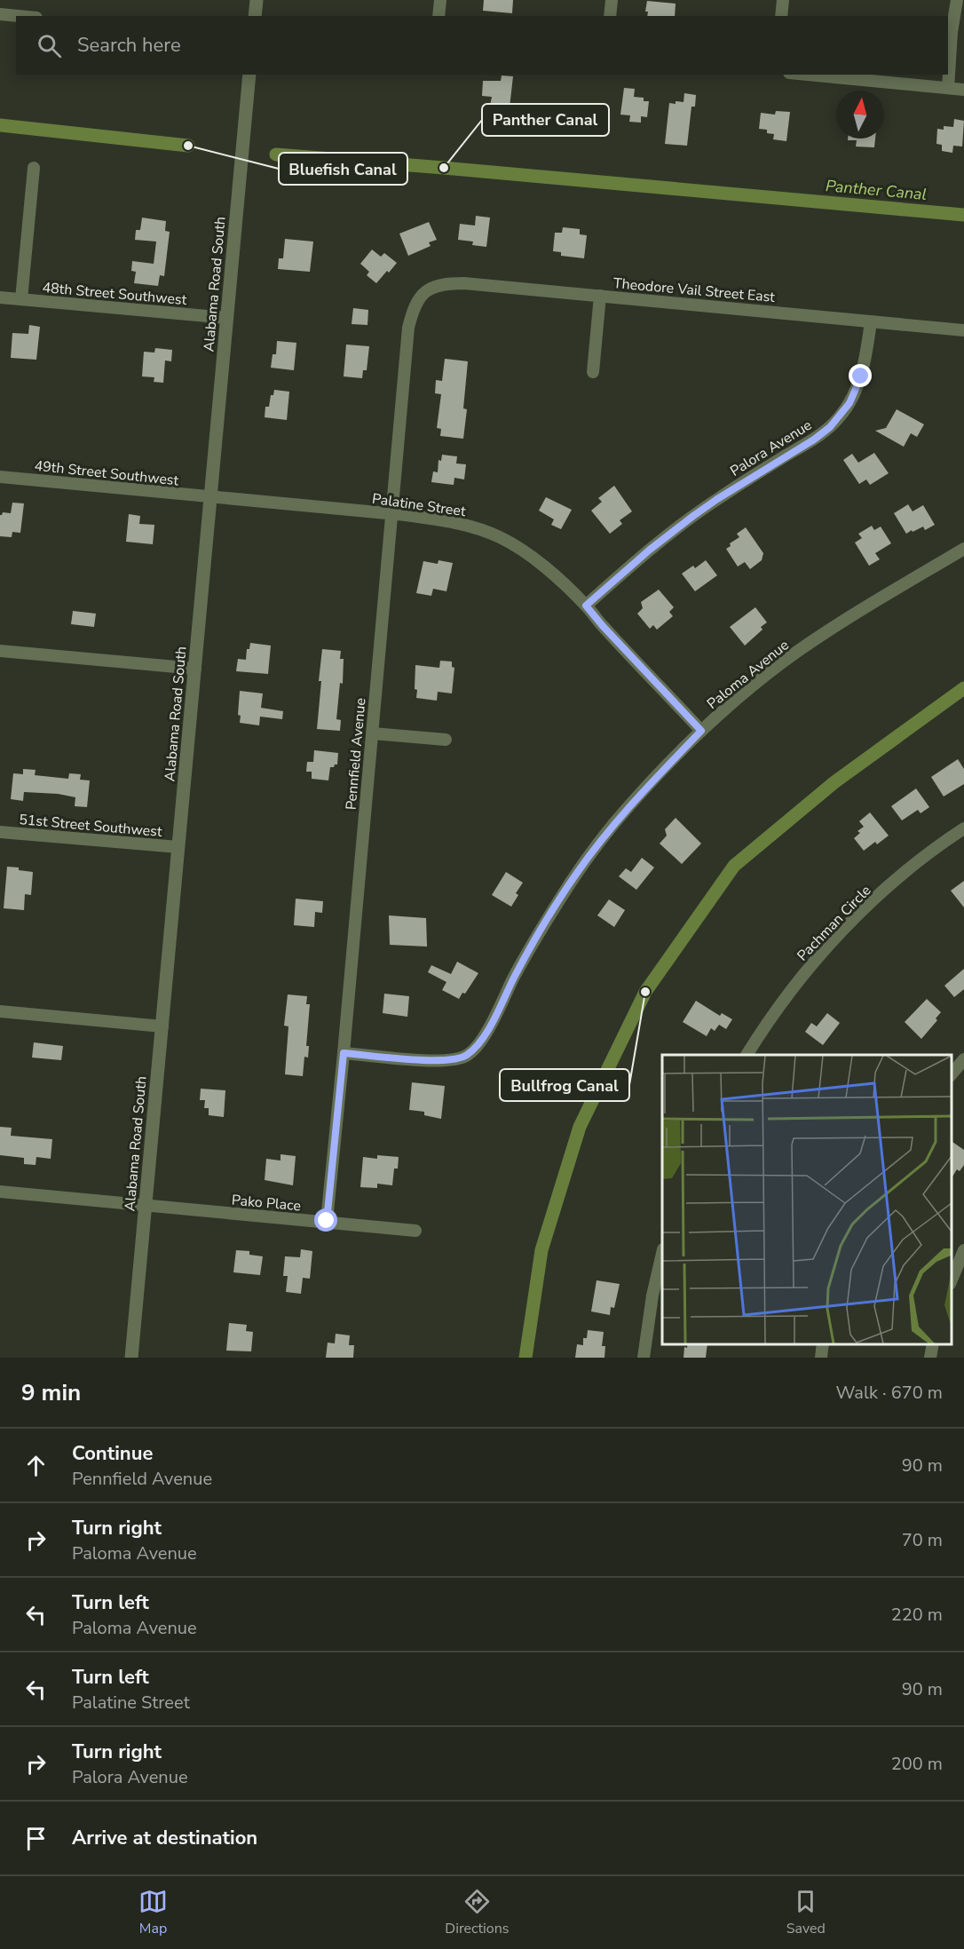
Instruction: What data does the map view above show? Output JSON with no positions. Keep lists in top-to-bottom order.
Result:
{
  "streets": {
    "street": [
      "Alabama Road South",
      "Theodore Vail Street East",
      "48th Street Southwest",
      "Palora Avenue",
      "49th Street Southwest",
      "Palatine Street",
      "Paloma Avenue",
      "Pennfield Avenue",
      "51st Street Southwest",
      "Pachman Circle",
      "Pako Place"
    ]
  },
  "crossings": [
    ["Alabama Road South", "48th Street Southwest"],
    ["Alabama Road South", "49th Street Southwest"],
    ["Alabama Road South", "Palatine Street"],
    ["Alabama Road South", "51st Street Southwest"],
    ["Alabama Road South", "Pako Place"],
    ["Theodore Vail Street East", "Palora Avenue"],
    ["Theodore Vail Street East", "Pennfield Avenue"],
    ["Palora Avenue", "Palatine Street"],
    ["49th Street Southwest", "Palatine Street"],
    ["Palatine Street", "Paloma Avenue"],
    ["Palatine Street", "Pennfield Avenue"],
    ["Paloma Avenue", "Pennfield Avenue"],
    ["Pennfield Avenue", "Pako Place"]
  ],
  "water": ["Panther Canal"],
  "places": ["Bluefish Canal", "Panther Canal", "Bullfrog Canal"],
  "north": "top",
  "page": {
    "search": "Search here",
    "heading": ["9 min", "Walk · 670 m"],
    "list": [
      ["Continue", "Pennfield Avenue", "90 m"],
      ["Turn right", "Paloma Avenue", "70 m"],
      ["Turn left", "Paloma Avenue", "220 m"],
      ["Turn left", "Palatine Street", "90 m"],
      ["Turn right", "Palora Avenue", "200 m"],
      "Arrive at destination"
    ],
    "nav": ["Map", "Directions", "Saved"]
  }
}
